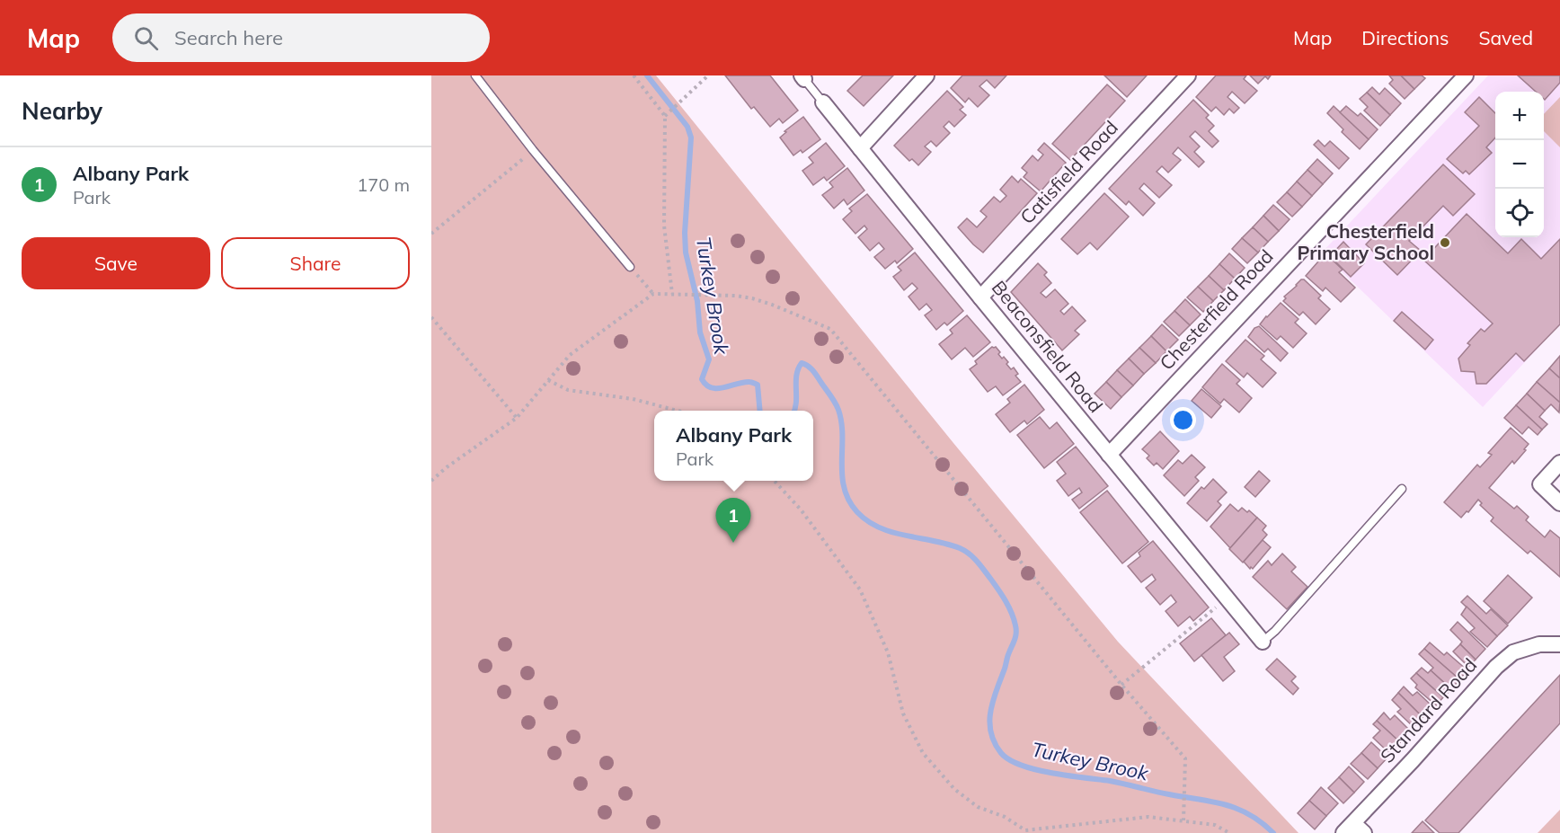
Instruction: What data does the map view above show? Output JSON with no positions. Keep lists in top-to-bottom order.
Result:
{
  "streets": {
    "street": [
      "Catisfield Road",
      "Chesterfield Road",
      "Beaconsfield Road",
      "Standard Road"
    ]
  },
  "crossings": [
    ["Catisfield Road", "Beaconsfield Road"],
    ["Chesterfield Road", "Beaconsfield Road"]
  ],
  "water": ["Turkey Brook"],
  "places": ["Chesterfield Primary School"],
  "page": {
    "header": "Map",
    "search": "Search here",
    "nav": ["Map", "Directions", "Saved"],
    "heading": "Nearby",
    "map_buttons": ["+", "−"],
    "list": [
      {
        "mark": "1",
        "name": "Albany Park",
        "note": "Park",
        "value": "170 m"
      }
    ],
    "buttons": ["Save", "Share"],
    "popup": ["Albany Park", "Park"],
    "pins": "1"
  }
}
